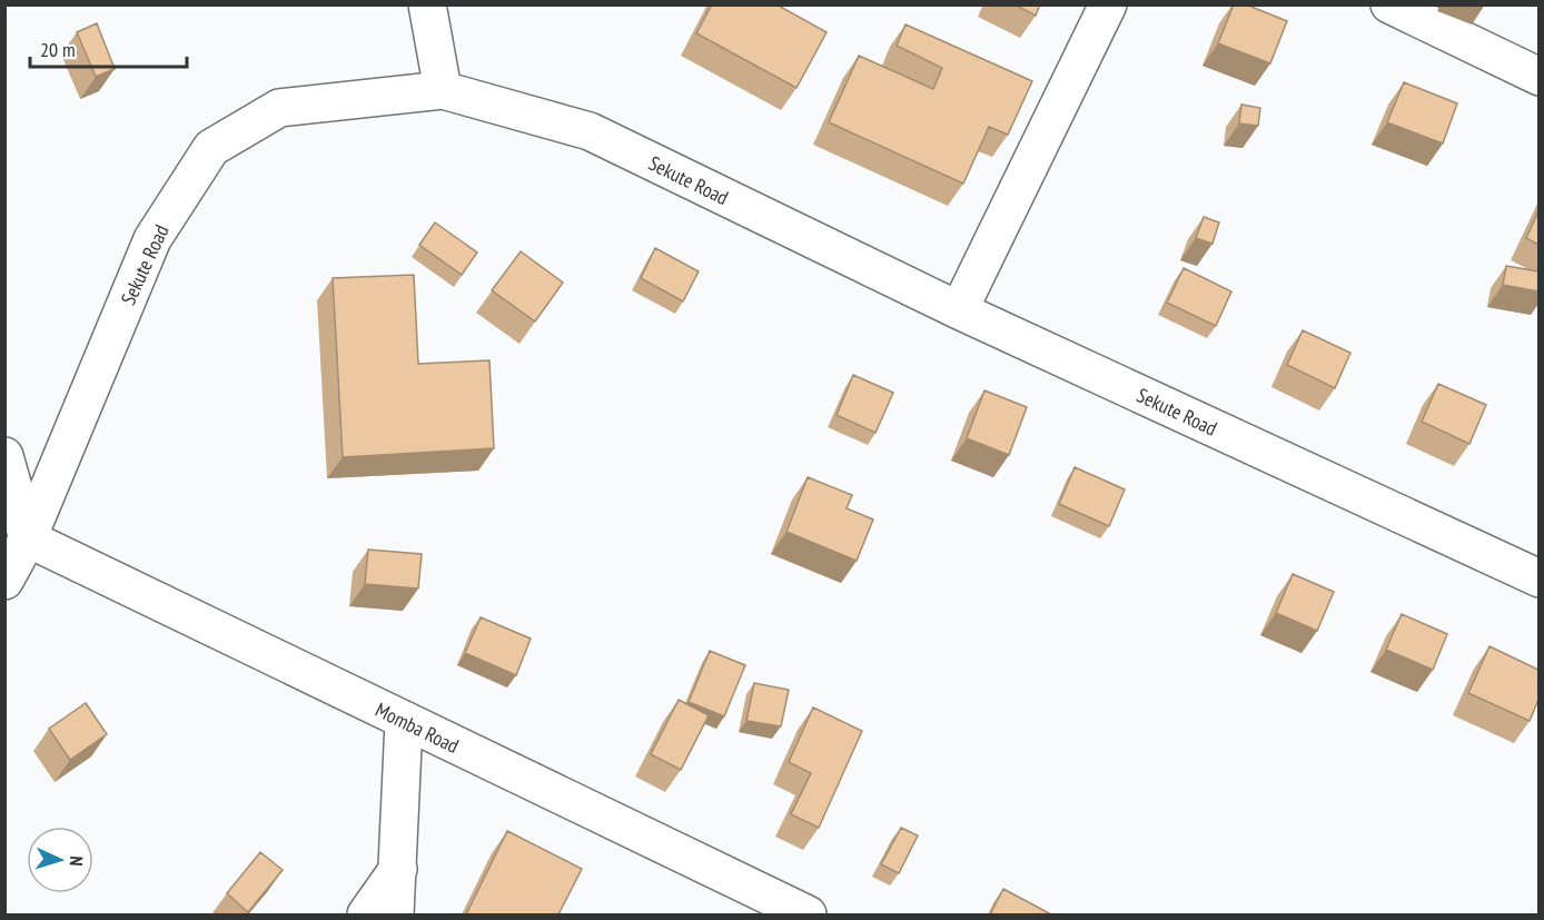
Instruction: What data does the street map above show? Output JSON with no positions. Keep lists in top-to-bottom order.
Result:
{
  "streets": {
    "street": ["Sekute Road", "Momba Road"]
  },
  "crossings": [
    ["Sekute Road", "Momba Road"]
  ],
  "scale_bar": "20 m",
  "north": "right"
}
